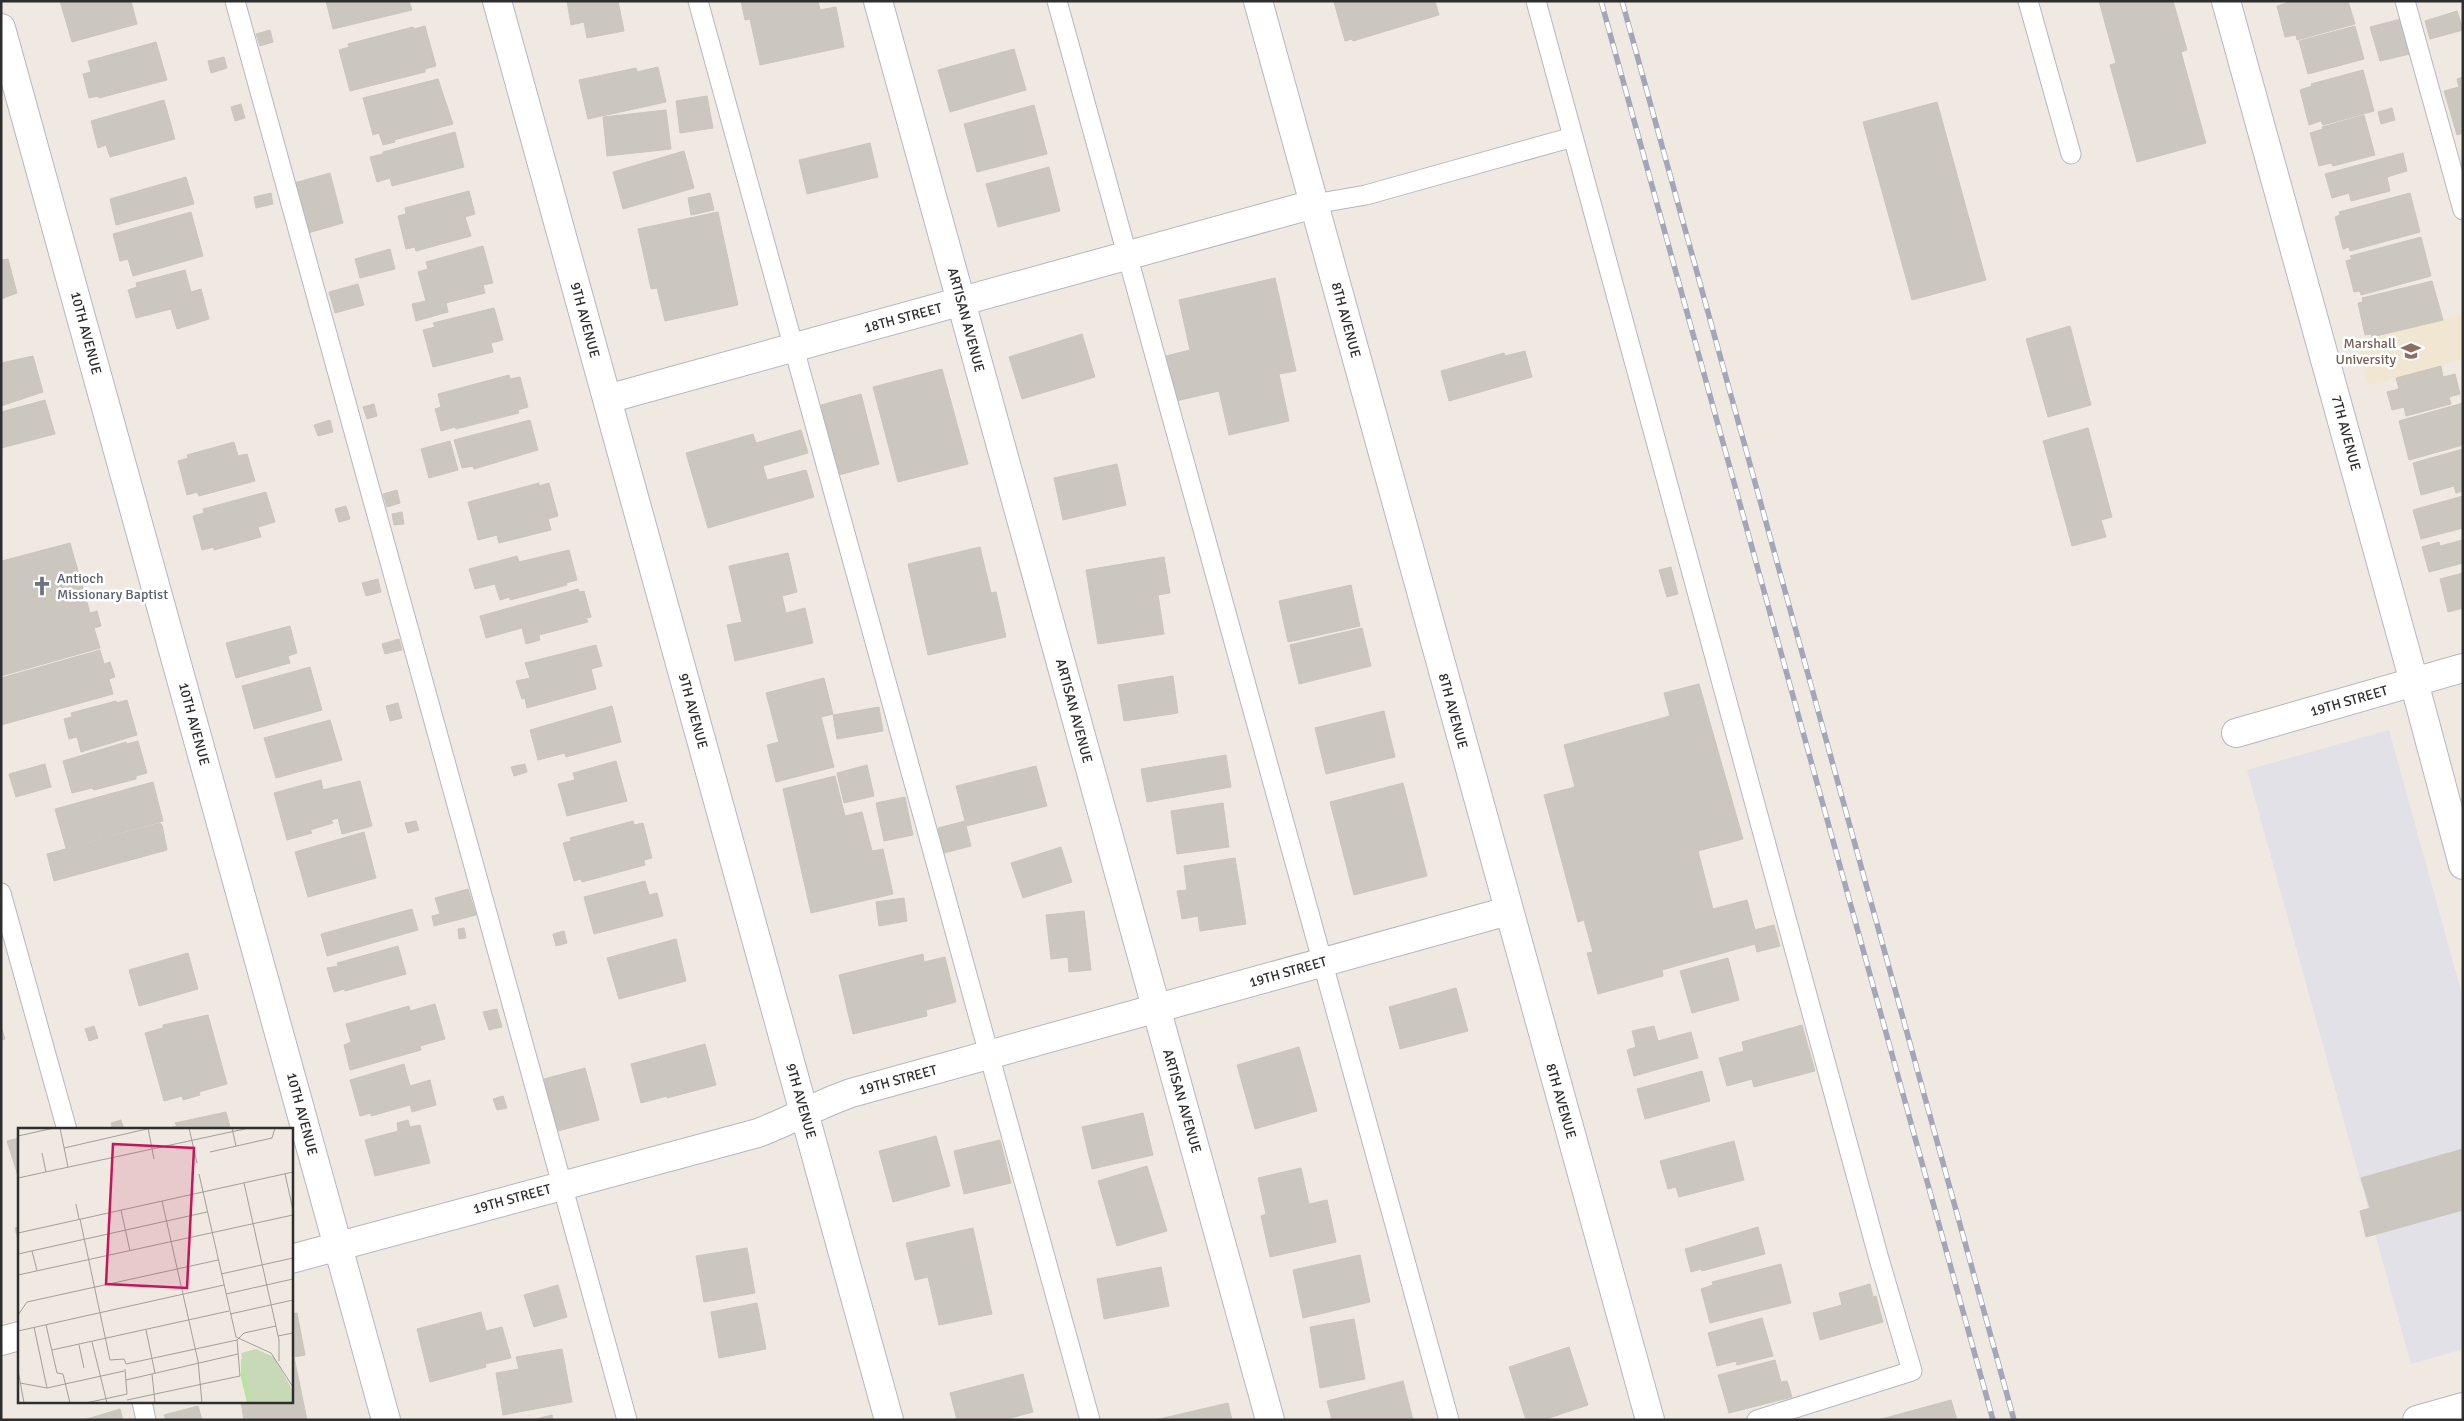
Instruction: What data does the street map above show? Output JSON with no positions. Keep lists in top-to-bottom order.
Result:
{
  "streets": {
    "street": [
      "18TH STREET",
      "9TH AVENUE",
      "ARTISAN AVENUE",
      "8TH AVENUE",
      "10TH AVENUE",
      "7TH AVENUE",
      "19TH STREET"
    ]
  },
  "crossings": [
    ["18TH STREET", "9TH AVENUE"],
    ["18TH STREET", "ARTISAN AVENUE"],
    ["18TH STREET", "8TH AVENUE"],
    ["9TH AVENUE", "19TH STREET"],
    ["ARTISAN AVENUE", "19TH STREET"],
    ["8TH AVENUE", "19TH STREET"],
    ["10TH AVENUE", "19TH STREET"],
    ["7TH AVENUE", "19TH STREET"]
  ],
  "places": {
    "school or university": ["Marshall University"],
    "church": ["Antioch Missionary Baptist"]
  }
}
